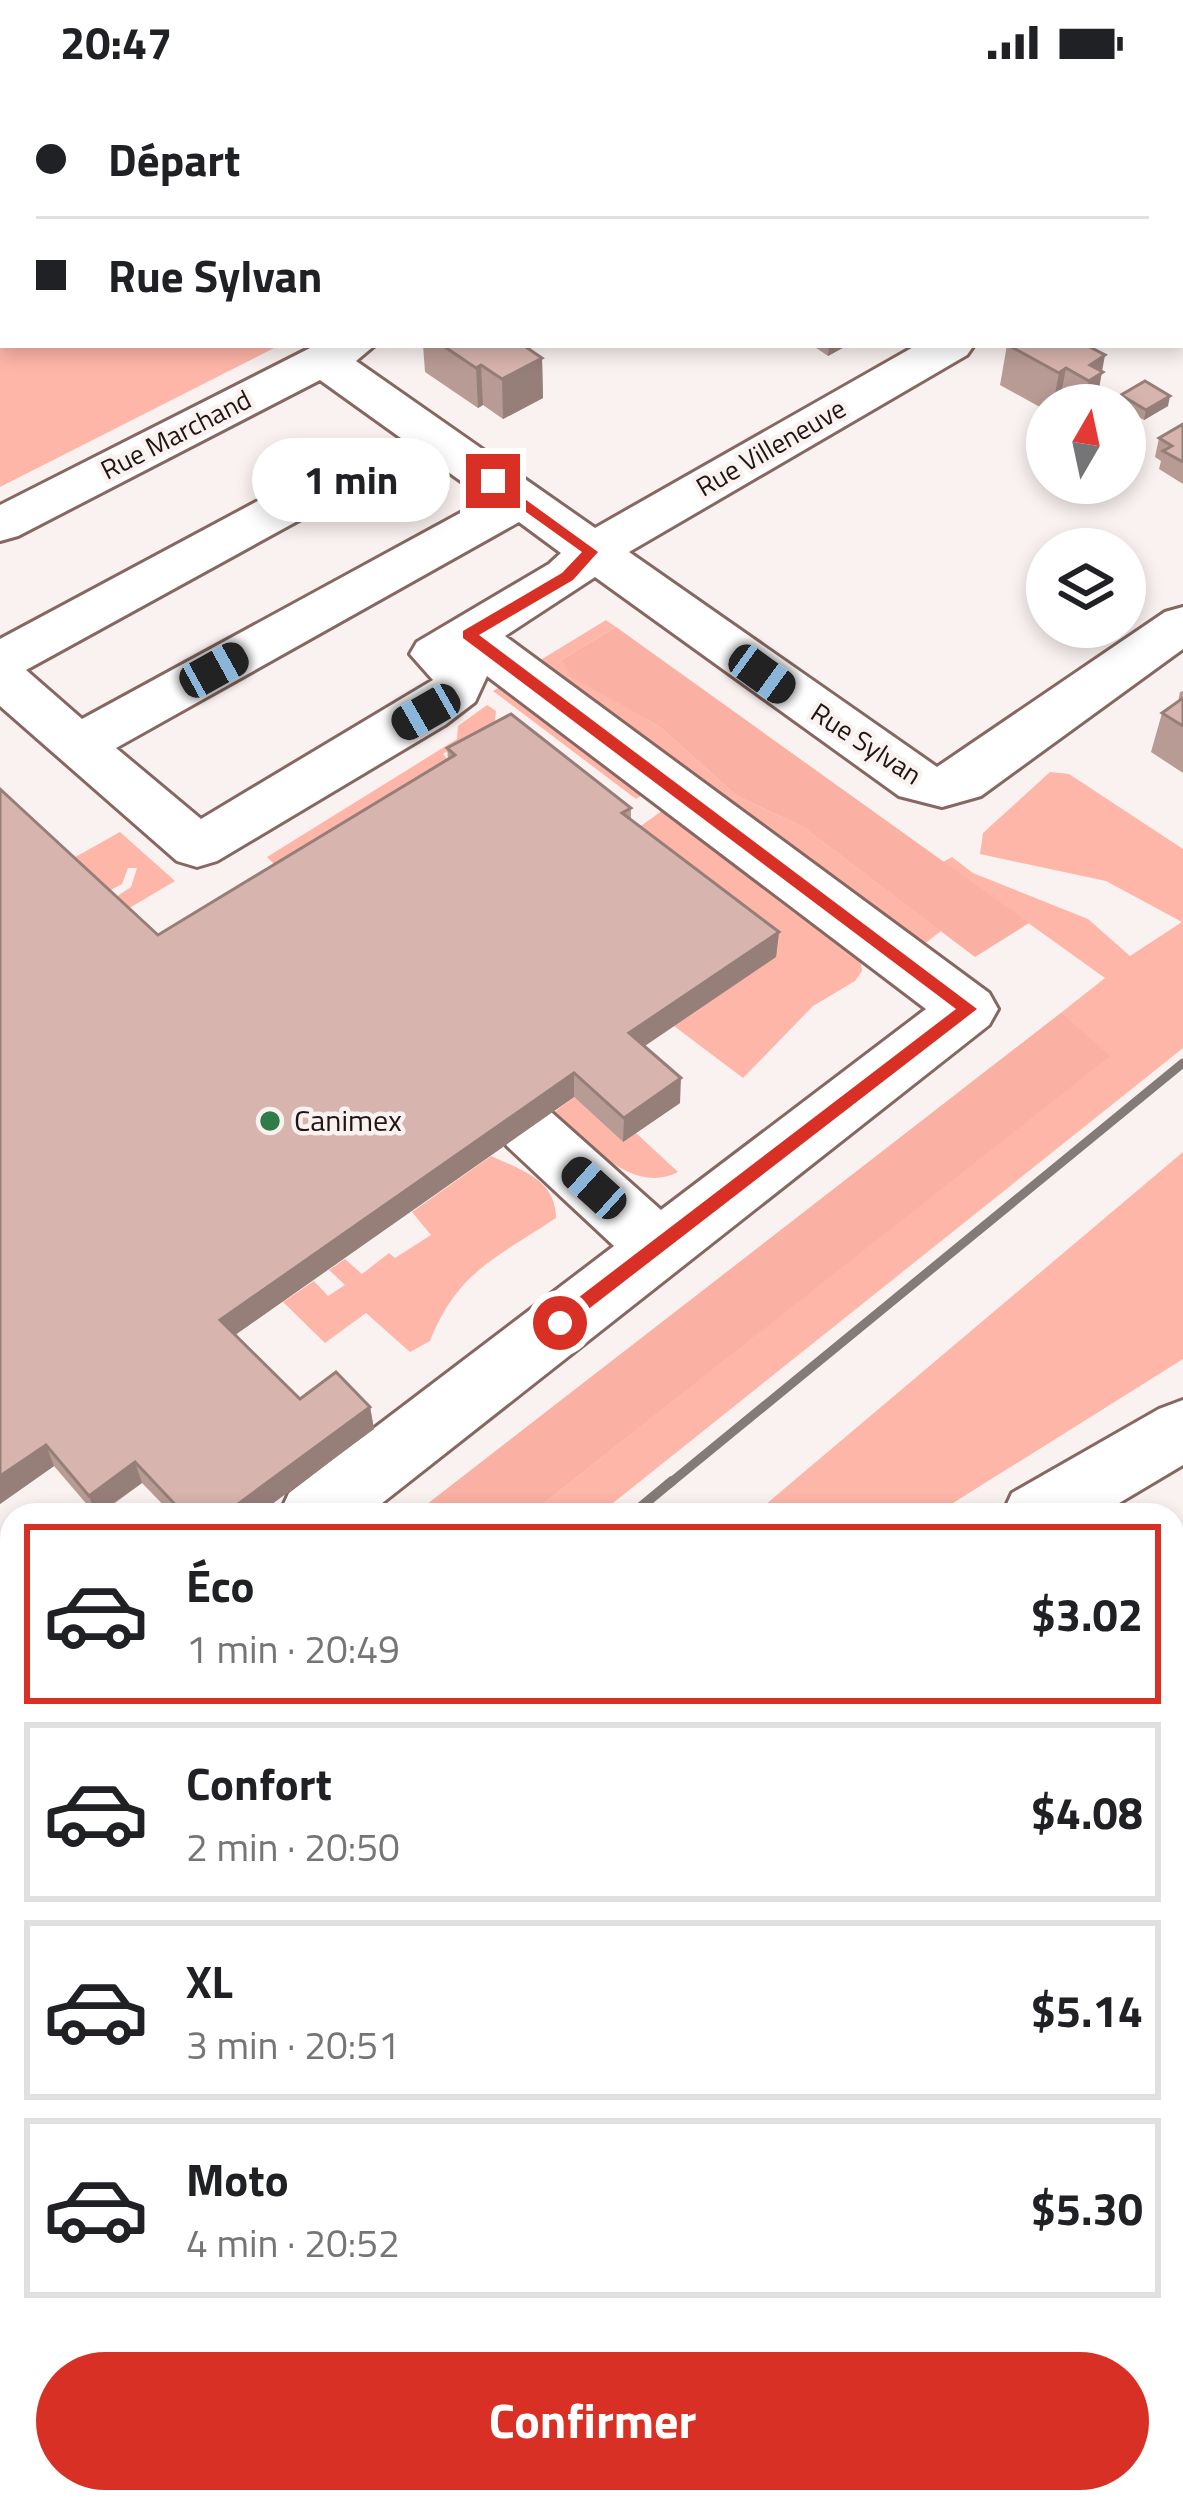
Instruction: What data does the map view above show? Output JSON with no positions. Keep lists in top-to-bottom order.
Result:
{
  "streets": {
    "street": ["Rue Marchand", "Rue Villeneuve", "Rue Sylvan"]
  },
  "crossings": [
    ["Rue Marchand", "Rue Sylvan"],
    ["Rue Villeneuve", "Rue Sylvan"]
  ],
  "places": ["Canimex"],
  "north": "top",
  "page": {
    "status": "20:47",
    "banner": ["Départ", "Rue Sylvan"],
    "bubble": "1 min",
    "list": [
      {
        "name": "Éco",
        "note": "1 min · 20:49",
        "value": "$3.02"
      },
      {
        "name": "Confort",
        "note": "2 min · 20:50",
        "value": "$4.08"
      },
      {
        "name": "XL",
        "note": "3 min · 20:51",
        "value": "$5.14"
      },
      {
        "name": "Moto",
        "note": "4 min · 20:52",
        "value": "$5.30"
      }
    ],
    "buttons": "Confirmer"
  }
}
